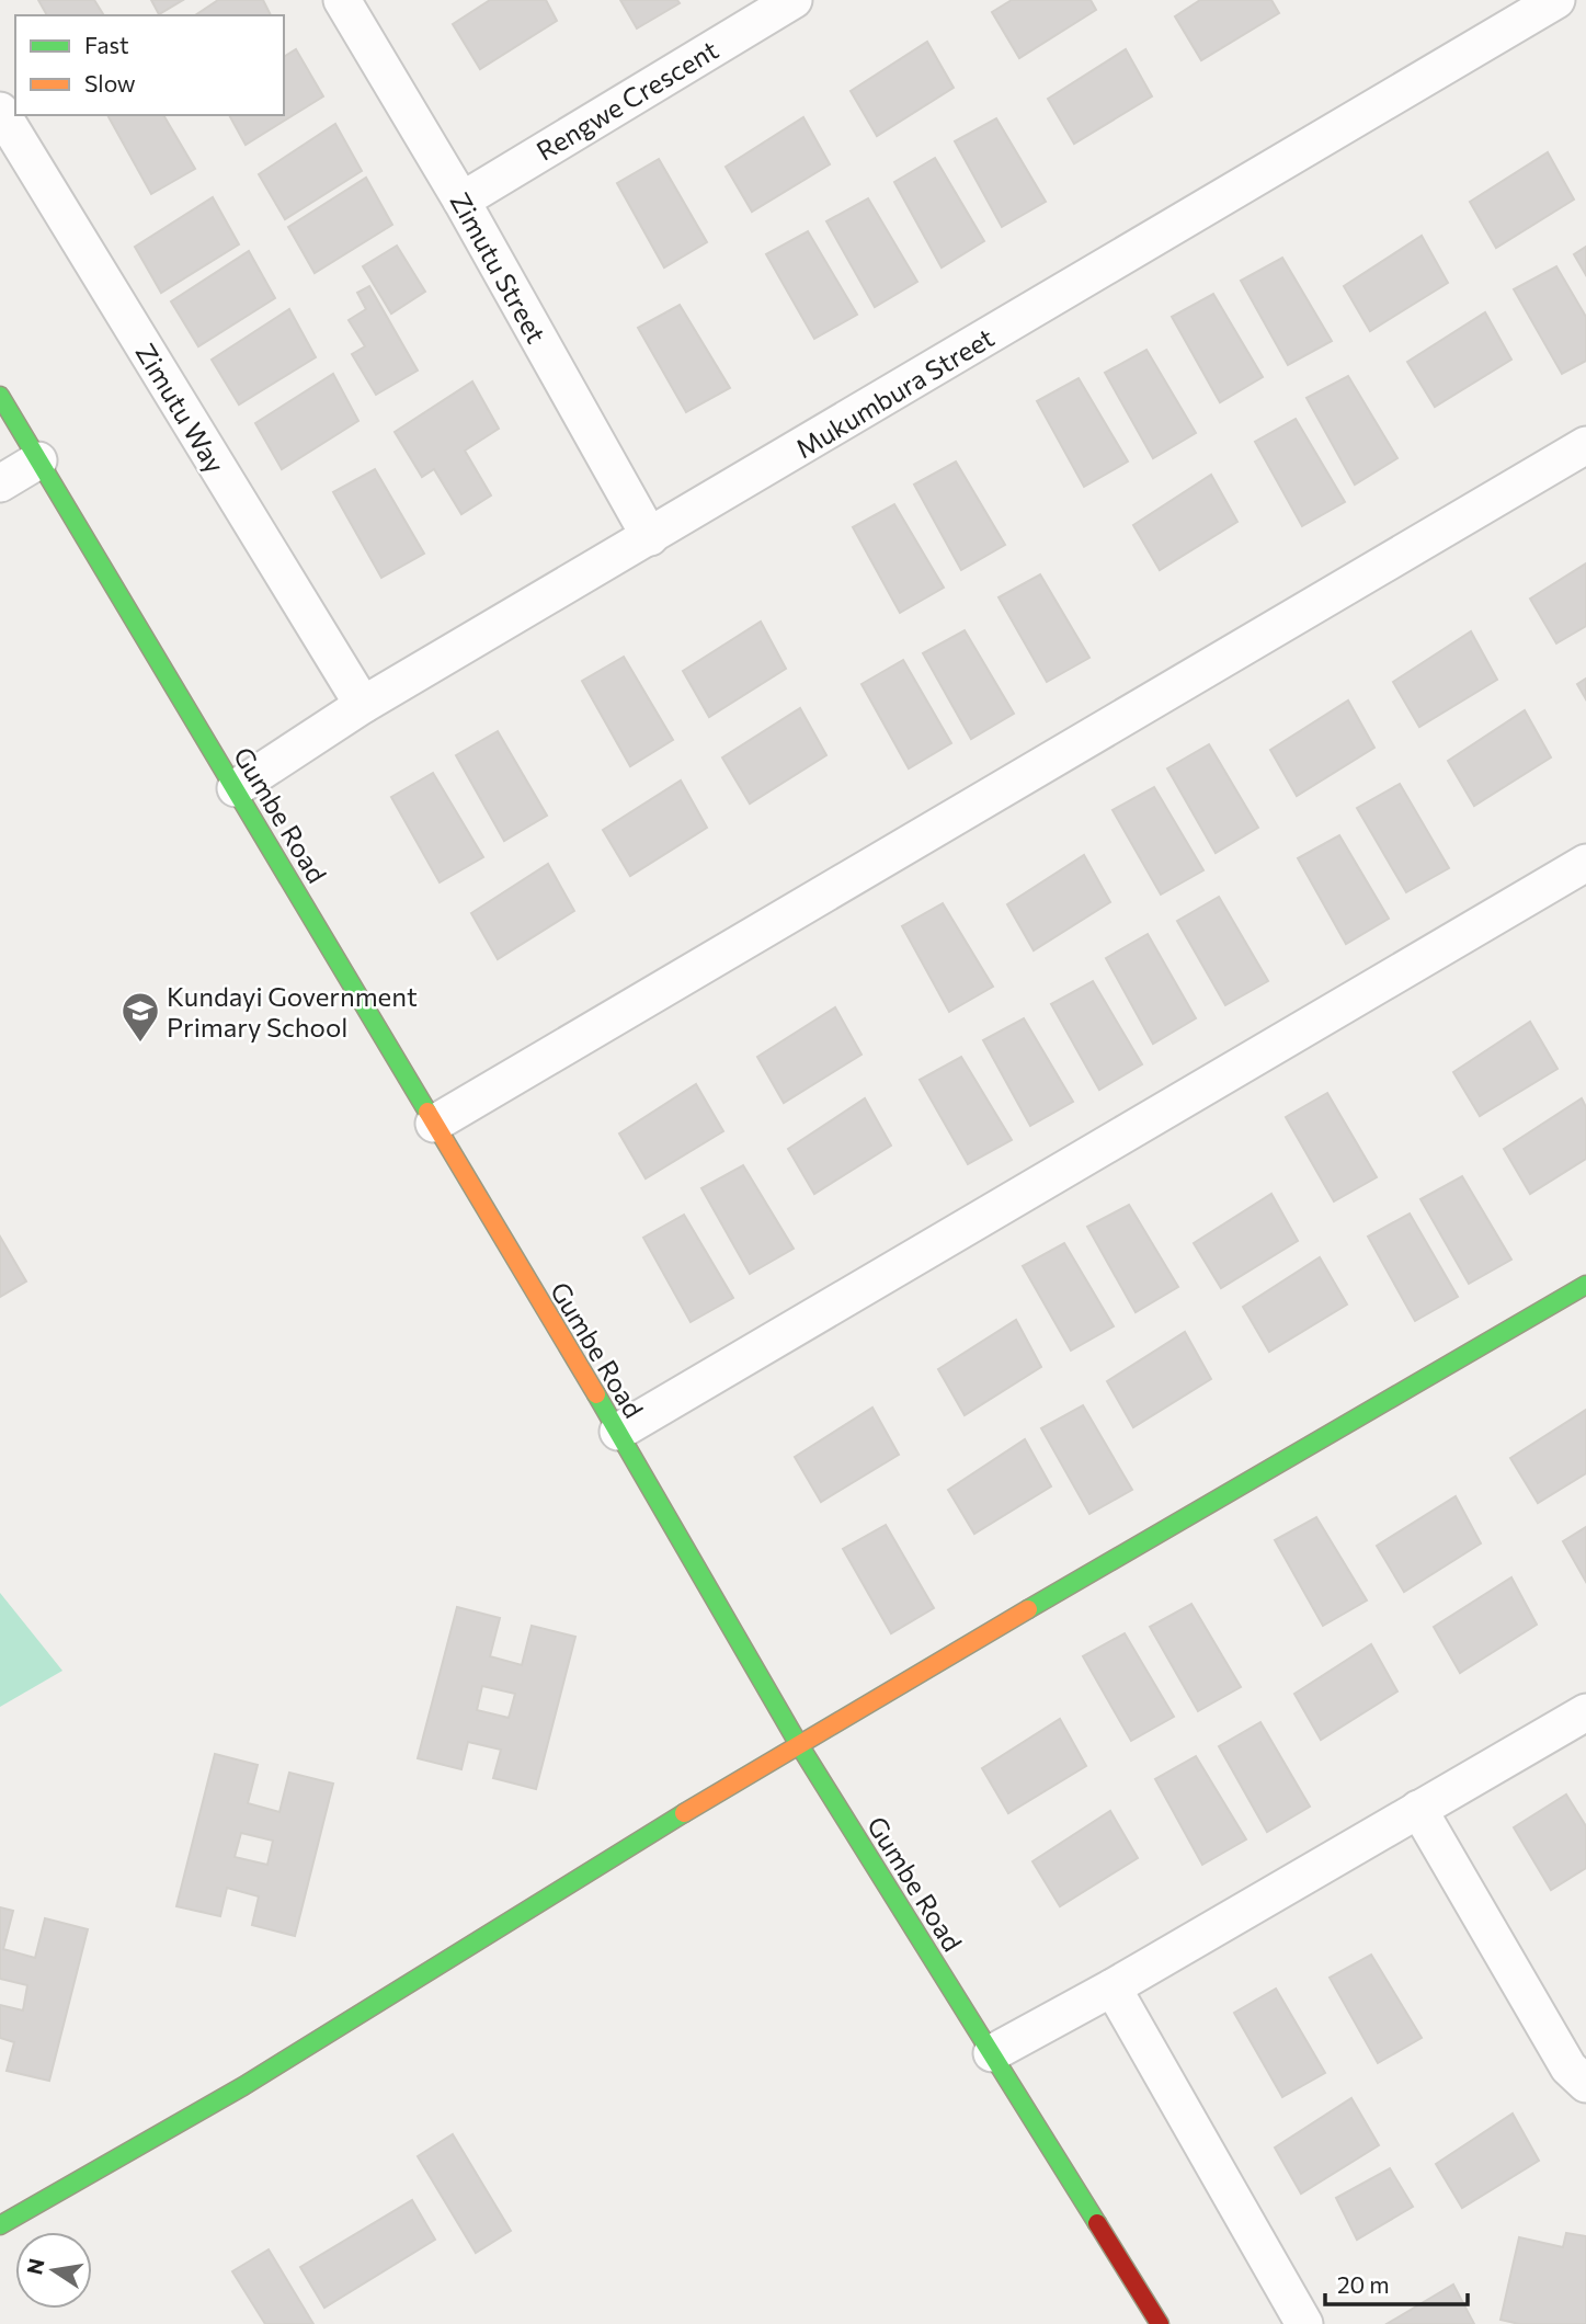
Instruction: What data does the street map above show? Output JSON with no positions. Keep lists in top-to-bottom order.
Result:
{
  "streets": {
    "street": [
      "Rengwe Crescent",
      "Zimutu Street",
      "Mukumbura Street",
      "Zimutu Way",
      "Gumbe Road"
    ]
  },
  "crossings": [
    ["Rengwe Crescent", "Zimutu Street"],
    ["Zimutu Street", "Mukumbura Street"],
    ["Mukumbura Street", "Zimutu Way"],
    ["Mukumbura Street", "Gumbe Road"]
  ],
  "places": {
    "school or university": ["Kundayi Government Primary School"]
  },
  "legend": ["Fast", "Slow"],
  "scale_bar": "20 m",
  "north": "left"
}
